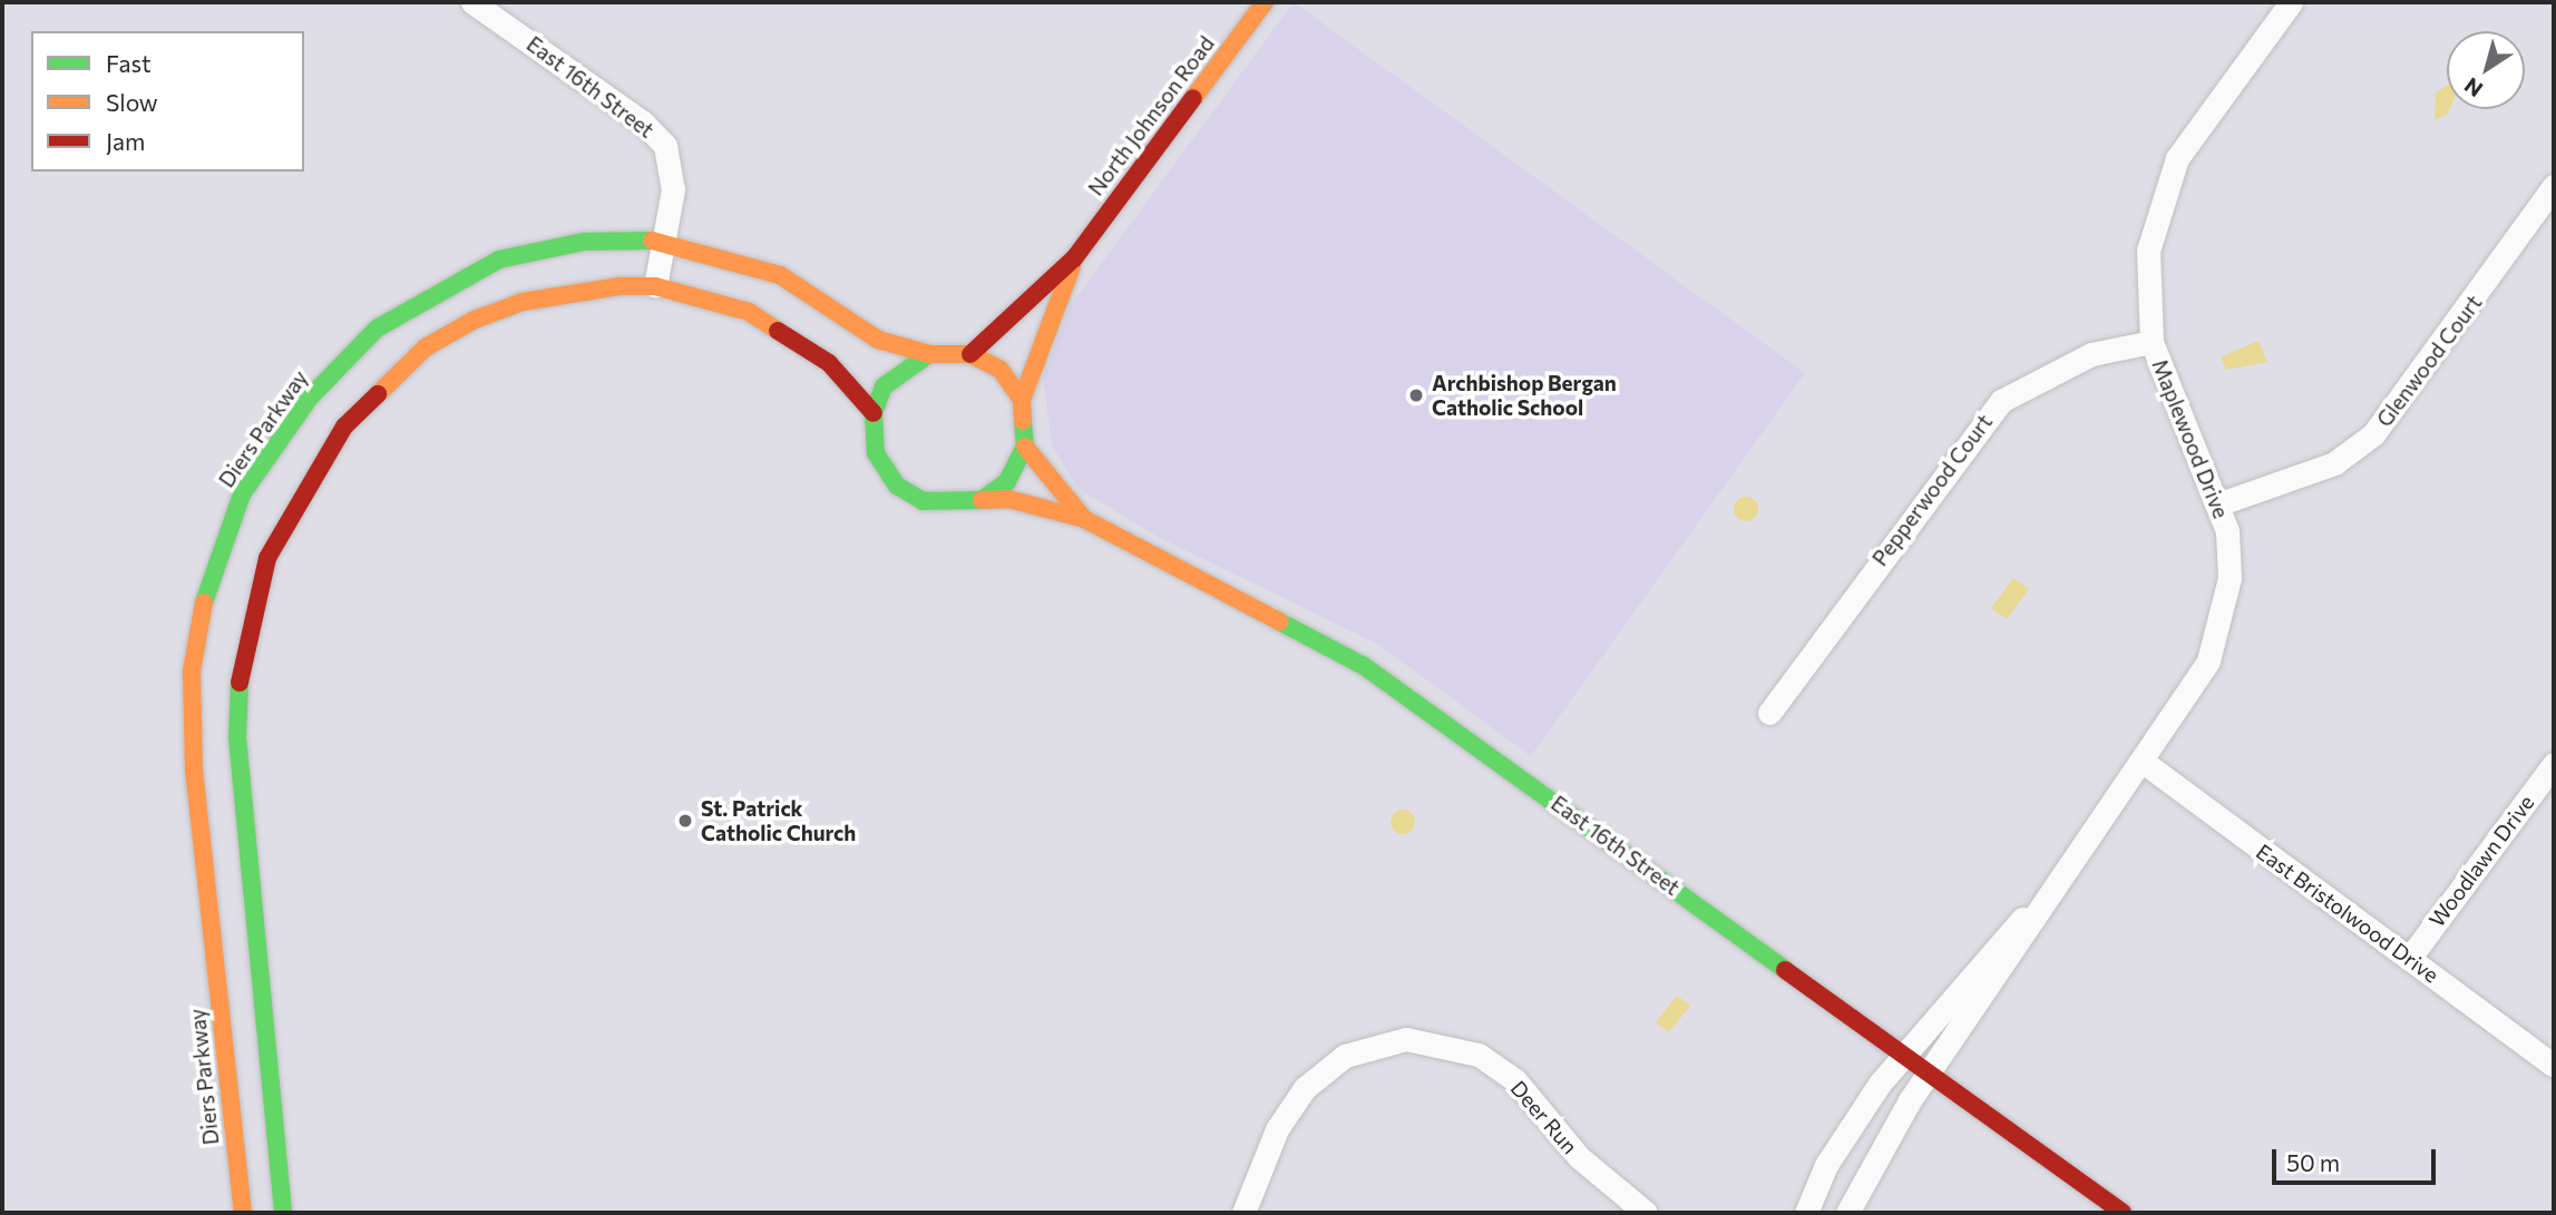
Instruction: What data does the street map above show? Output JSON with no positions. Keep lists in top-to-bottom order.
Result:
{
  "streets": {
    "main road": ["East 16th Street", "North Johnson Road", "Diers Parkway"],
    "street": [
      "Glenwood Court",
      "Maplewood Drive",
      "Pepperwood Court",
      "Woodlawn Drive",
      "East Bristolwood Drive",
      "Deer Run"
    ]
  },
  "crossings": [
    ["East 16th Street", "North Johnson Road"],
    ["East 16th Street", "Diers Parkway"],
    ["East 16th Street", "Maplewood Drive"],
    ["North Johnson Road", "Diers Parkway"],
    ["Glenwood Court", "Maplewood Drive"],
    ["Maplewood Drive", "Pepperwood Court"],
    ["Maplewood Drive", "East Bristolwood Drive"],
    ["Woodlawn Drive", "East Bristolwood Drive"]
  ],
  "places": ["Archbishop Bergan Catholic School", "St. Patrick Catholic Church"],
  "legend": ["Fast", "Slow", "Jam"],
  "scale_bar": "50 m",
  "north": "bottom left"
}
